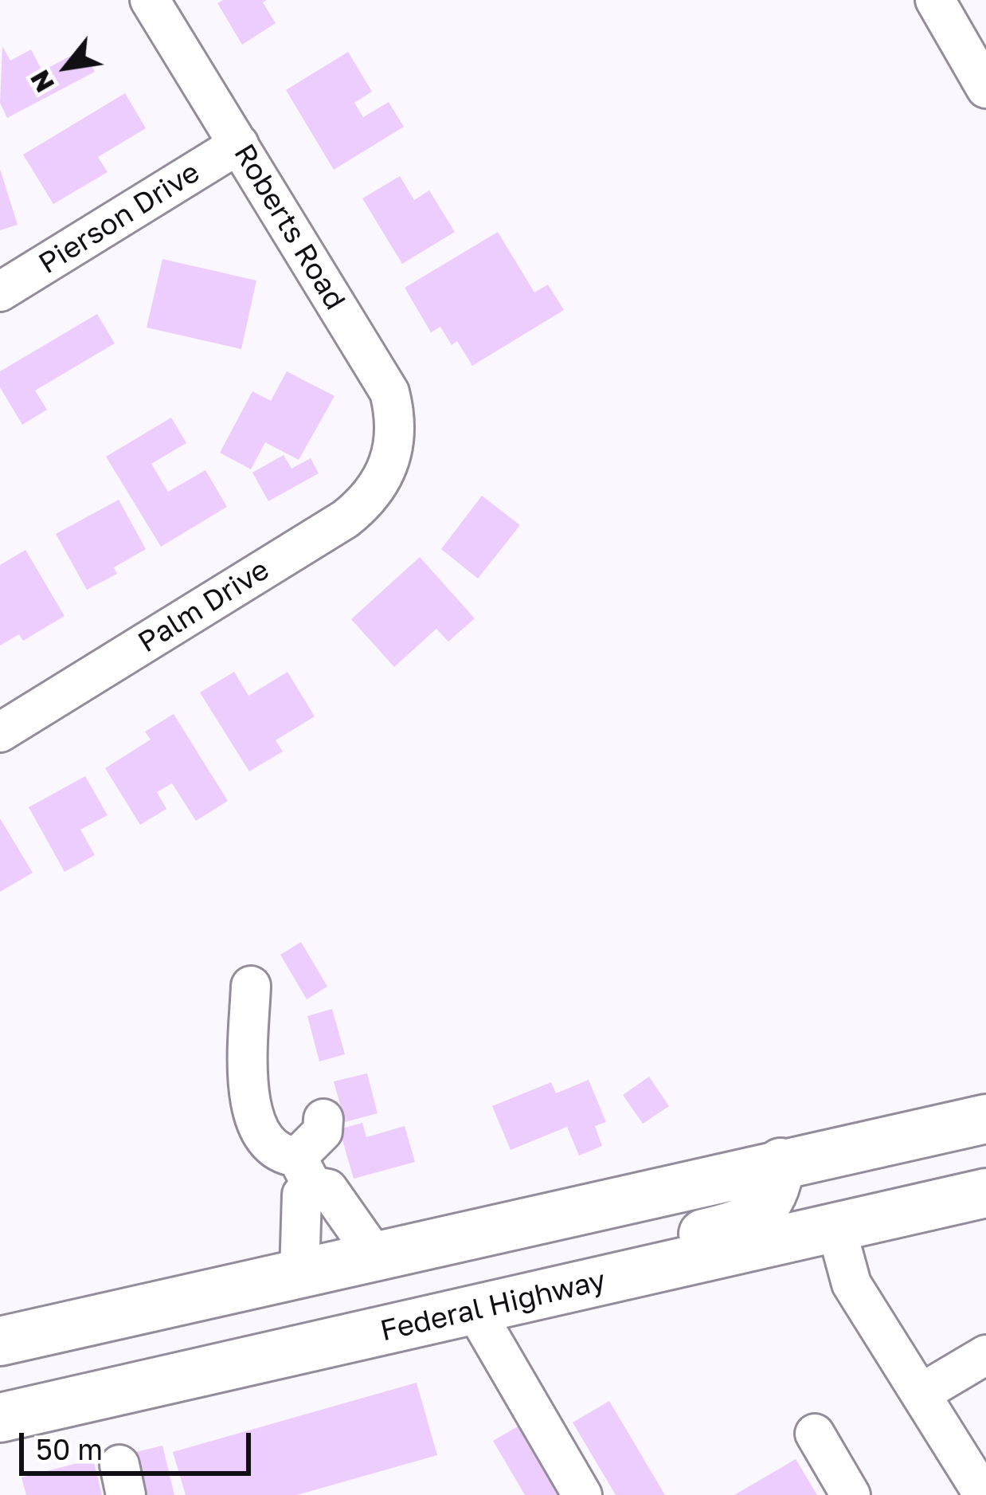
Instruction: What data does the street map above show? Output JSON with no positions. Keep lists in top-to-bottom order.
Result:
{
  "streets": {
    "main road": ["Federal Highway"],
    "street": ["Pierson Drive", "Roberts Road", "Palm Drive"]
  },
  "crossings": [
    ["Pierson Drive", "Roberts Road"],
    ["Roberts Road", "Palm Drive"]
  ],
  "scale_bar": "50 m",
  "north": "bottom left"
}
